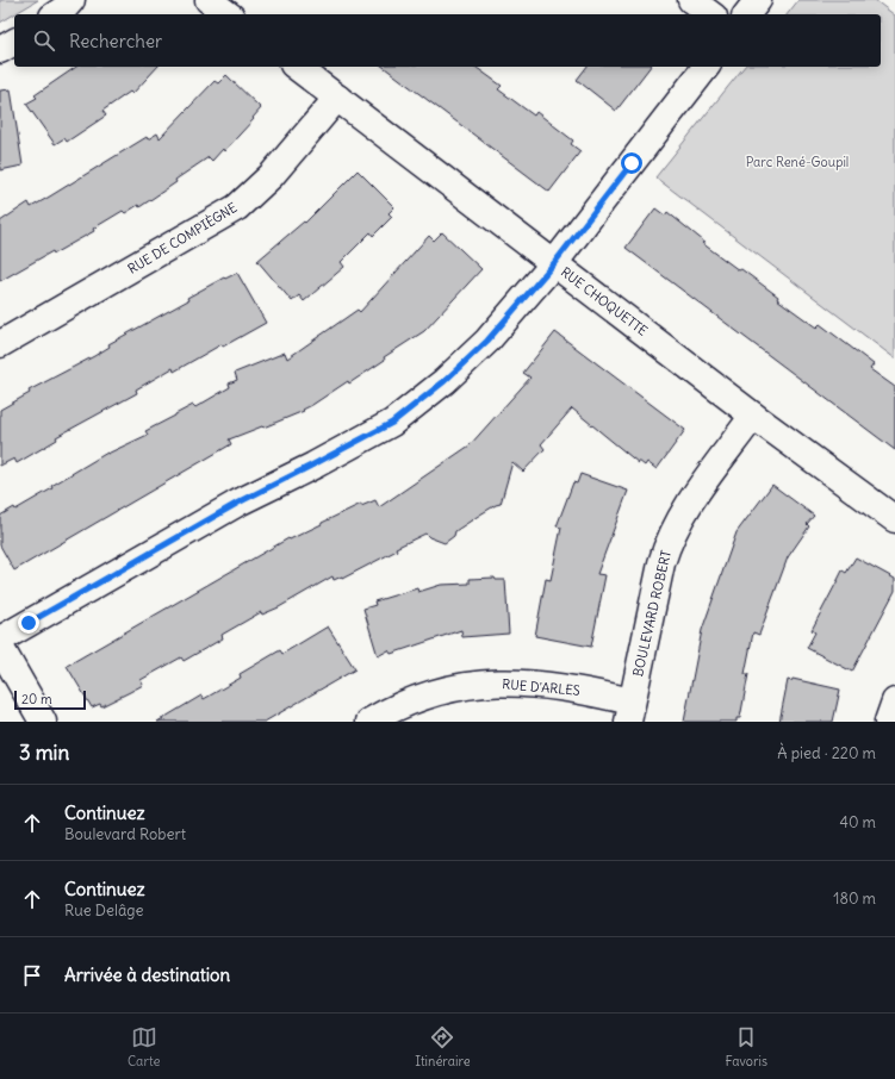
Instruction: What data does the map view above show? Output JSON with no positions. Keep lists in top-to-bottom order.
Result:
{
  "streets": {
    "street": [
      "RUE DE COMPIÈGNE",
      "RUE CHOQUETTE",
      "BOULEVARD ROBERT",
      "RUE D'ARLES"
    ]
  },
  "crossings": [
    ["RUE DE COMPIÈGNE", "RUE CHOQUETTE"],
    ["RUE CHOQUETTE", "BOULEVARD ROBERT"],
    ["BOULEVARD ROBERT", "RUE D'ARLES"]
  ],
  "parks": ["Parc René-Goupil"],
  "scale_bar": "20 m",
  "page": {
    "search": "Rechercher",
    "scale": "20 m",
    "heading": ["3 min", "À pied · 220 m"],
    "list": [
      ["Continuez", "Boulevard Robert", "40 m"],
      ["Continuez", "Rue Delâge", "180 m"],
      "Arrivée à destination"
    ],
    "nav": ["Carte", "Itinéraire", "Favoris"]
  }
}
